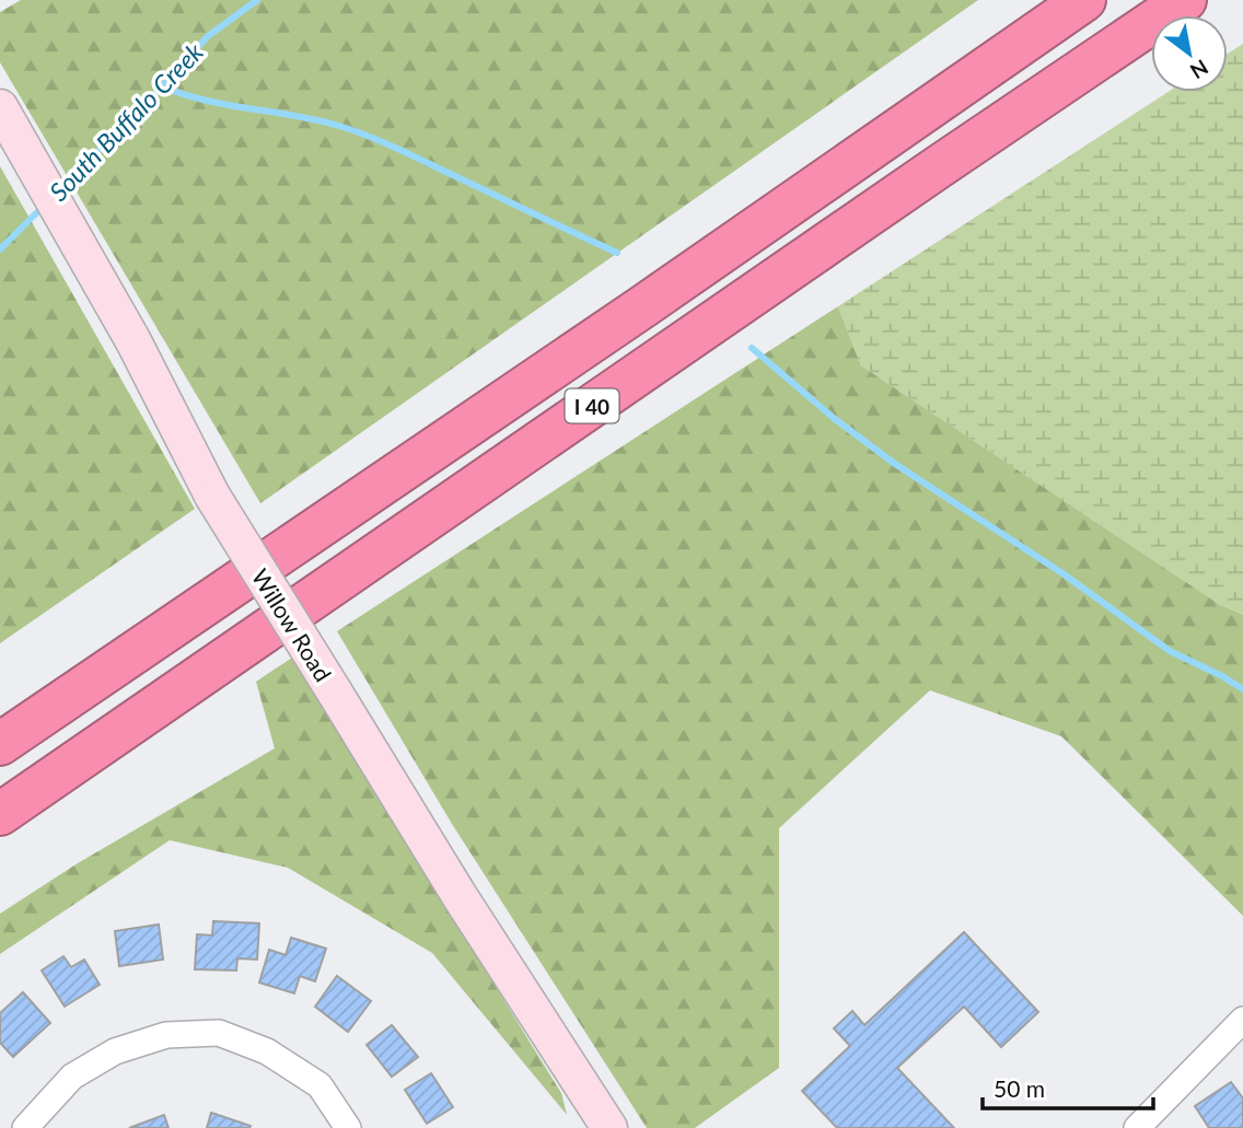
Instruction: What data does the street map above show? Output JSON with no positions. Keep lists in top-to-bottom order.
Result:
{
  "streets": {
    "highway": ["I 40"],
    "street": ["Willow Road"]
  },
  "water": ["South Buffalo Creek"],
  "scale_bar": "50 m",
  "north": "bottom right"
}
